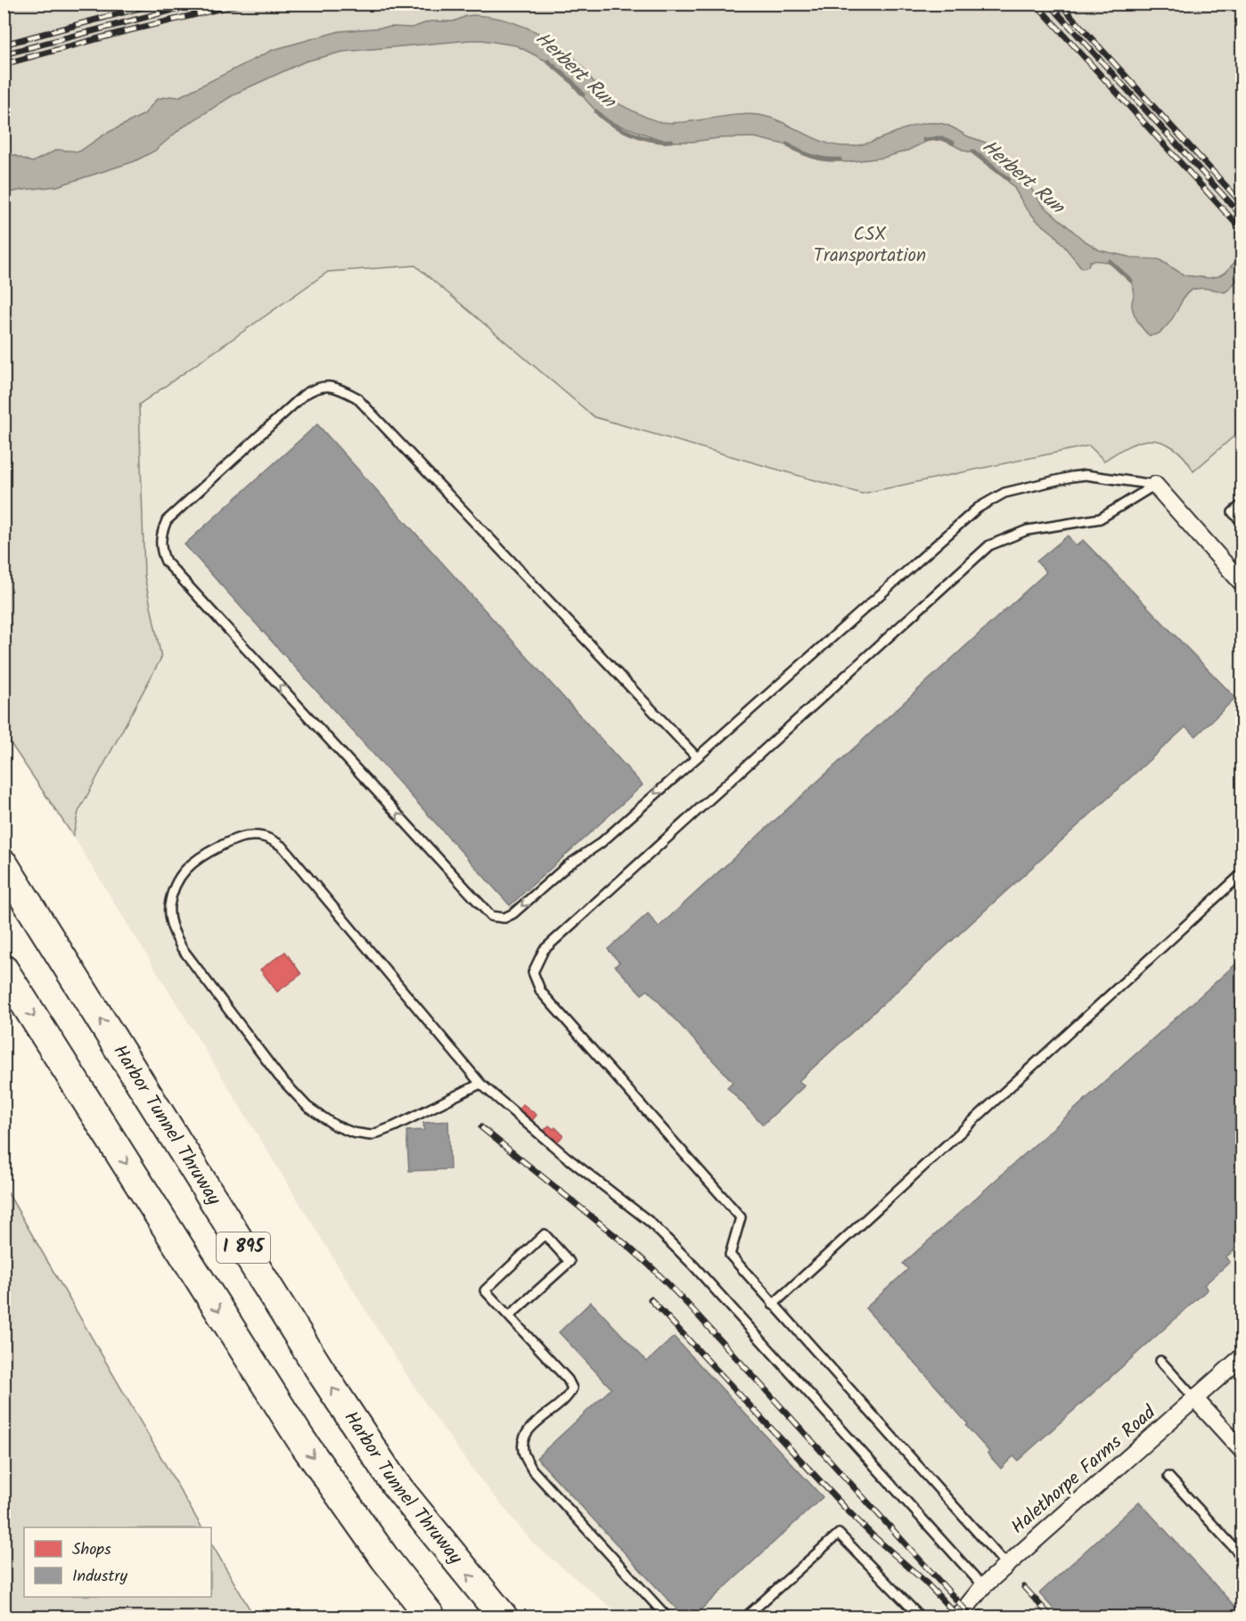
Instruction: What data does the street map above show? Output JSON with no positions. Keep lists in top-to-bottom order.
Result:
{
  "streets": {
    "highway": ["Harbor Tunnel Thruway", "I 895"],
    "street": ["Halethorpe Farms Road"]
  },
  "water": ["Herbert Run"],
  "parks": ["CSX Transportation"],
  "legend": ["Shops", "Industry"]
}
